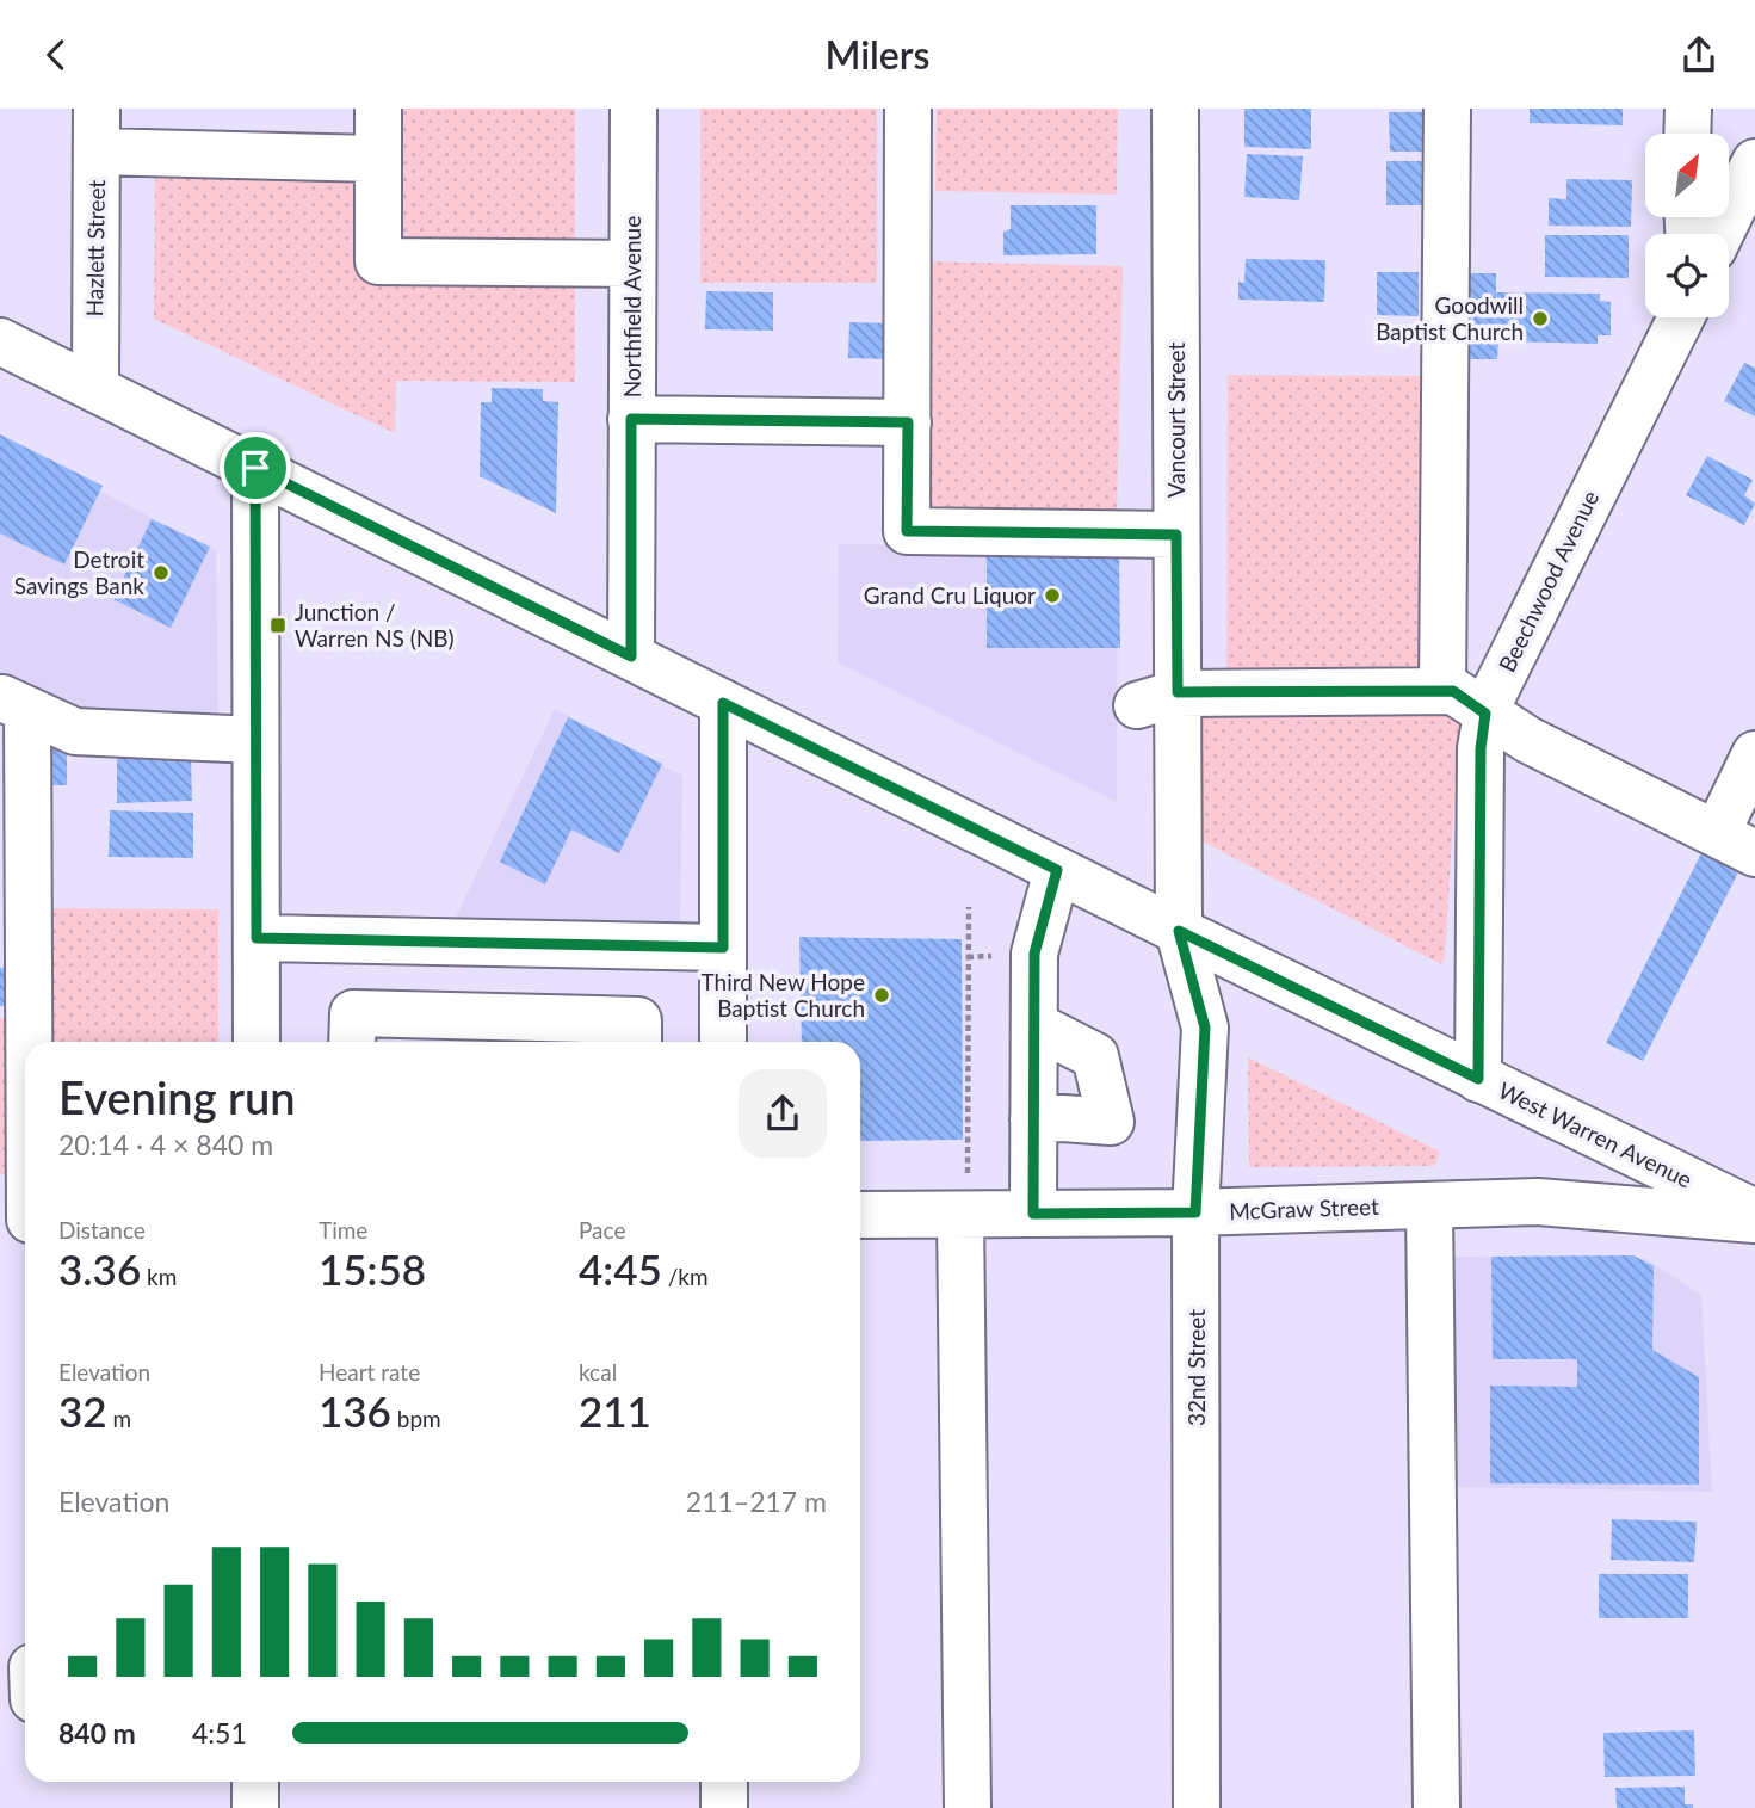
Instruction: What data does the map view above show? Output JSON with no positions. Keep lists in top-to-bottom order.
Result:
{
  "streets": {
    "street": [
      "Hazlett Street",
      "Northfield Avenue",
      "Vancourt Street",
      "Beechwood Avenue",
      "West Warren Avenue",
      "McGraw Street",
      "32nd Street"
    ]
  },
  "crossings": [
    ["Hazlett Street", "West Warren Avenue"],
    ["Northfield Avenue", "West Warren Avenue"],
    ["Vancourt Street", "West Warren Avenue"],
    ["Vancourt Street", "32nd Street"],
    ["Beechwood Avenue", "West Warren Avenue"],
    ["West Warren Avenue", "32nd Street"],
    ["McGraw Street", "32nd Street"]
  ],
  "places": {
    "other": [
      "Goodwill Baptist Church",
      "Detroit Savings Bank",
      "Grand Cru Liquor",
      "Third New Hope Baptist Church"
    ],
    "transit": ["Junction / Warren NS (NB)"]
  },
  "north": "top right",
  "page": {
    "header": "Milers",
    "heading": ["Evening run", "20:14 · 4 × 840 m"],
    "stats": [
      ["Distance", "3.36 km"],
      ["Time", "15:58"],
      ["Pace", "4:45 /km"],
      ["Elevation", "32 m"],
      ["Heart rate", "136 bpm"],
      ["kcal", "211"]
    ],
    "chart": ["Elevation", "211–217 m"],
    "list": [
      {
        "name": "840 m",
        "note": "4:51"
      }
    ]
  }
}
